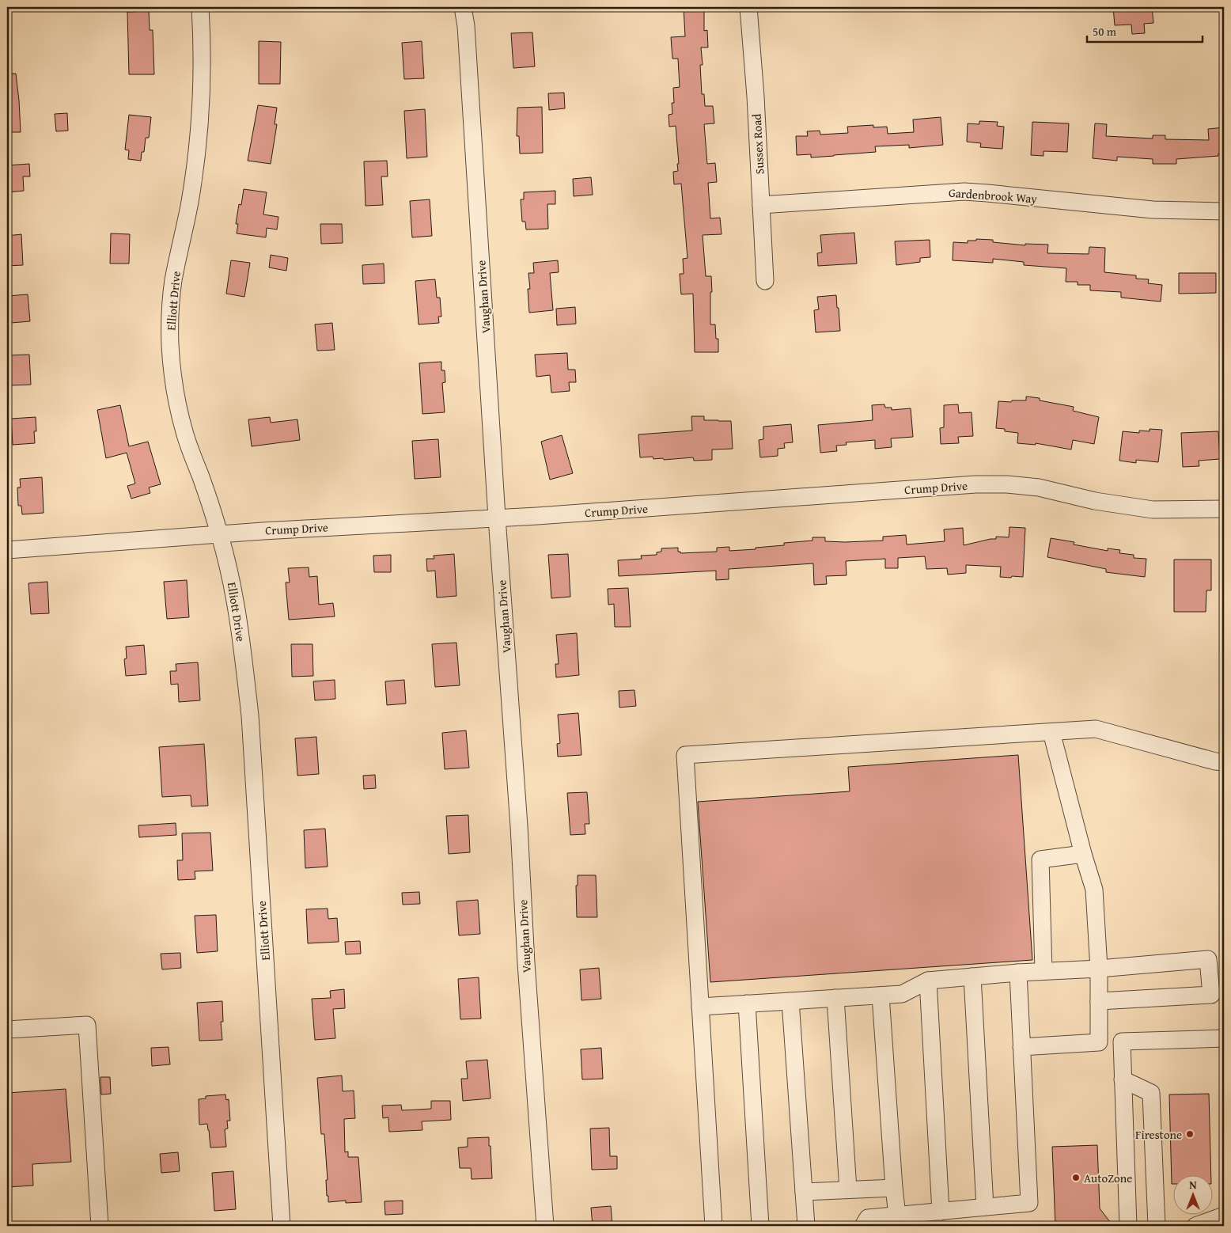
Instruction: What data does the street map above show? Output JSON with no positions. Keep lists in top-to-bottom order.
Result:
{
  "streets": {
    "street": [
      "Sussex Road",
      "Gardenbrook Way",
      "Vaughan Drive",
      "Elliott Drive",
      "Crump Drive"
    ]
  },
  "crossings": [
    ["Sussex Road", "Gardenbrook Way"],
    ["Vaughan Drive", "Crump Drive"],
    ["Elliott Drive", "Crump Drive"]
  ],
  "places": ["Firestone", "AutoZone"],
  "scale_bar": "50 m",
  "north": "top"
}
